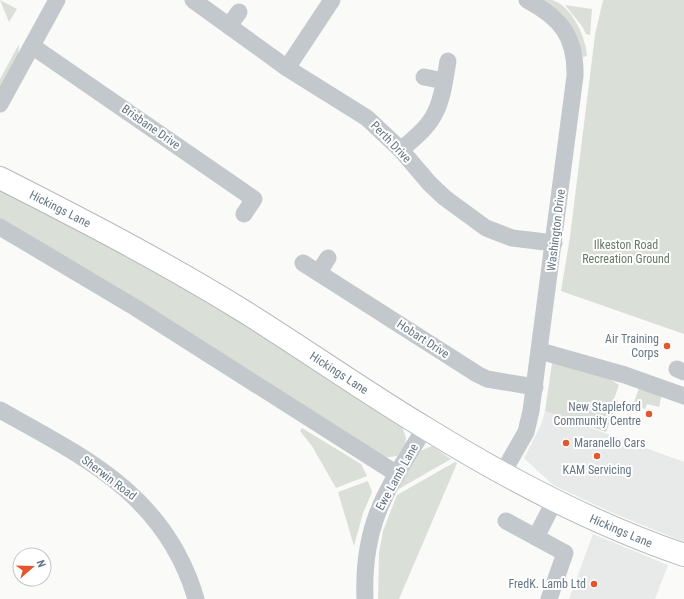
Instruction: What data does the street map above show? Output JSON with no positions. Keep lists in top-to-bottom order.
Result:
{
  "streets": {
    "main road": ["Hickings Lane"],
    "street": [
      "Brisbane Drive",
      "Perth Drive",
      "Washington Drive",
      "Hobart Drive",
      "Ewe Lamb Lane",
      "Sherwin Road"
    ]
  },
  "crossings": [
    ["Perth Drive", "Washington Drive"],
    ["Hickings Lane", "Washington Drive"],
    ["Hickings Lane", "Ewe Lamb Lane"],
    ["Washington Drive", "Hobart Drive"]
  ],
  "parks": ["Ilkeston Road Recreation Ground"],
  "places": [
    "Air Training Corps",
    "New Stapleford Community Centre",
    "Maranello Cars",
    "KAM Servicing",
    "FredK. Lamb Ltd"
  ],
  "north": "right"
}
